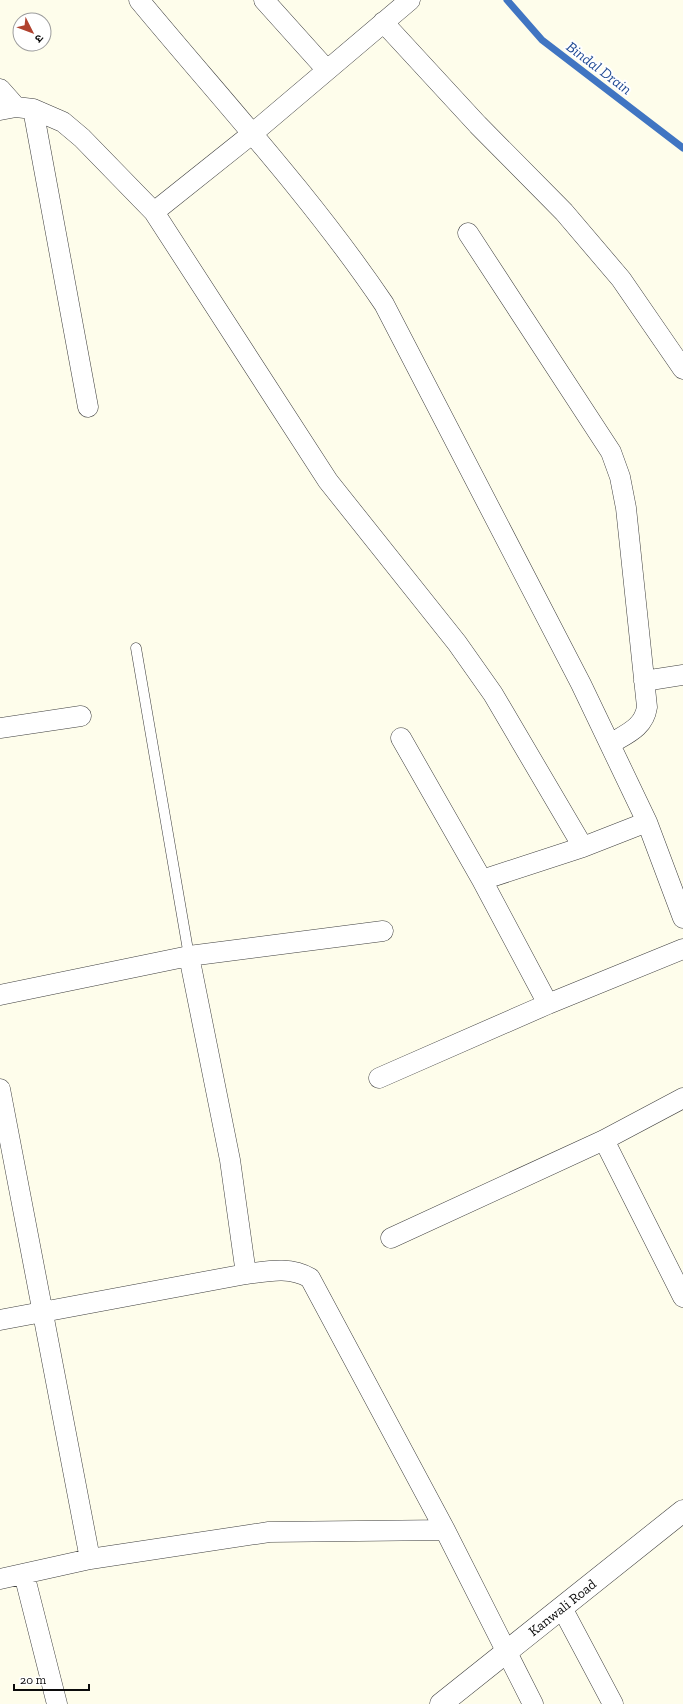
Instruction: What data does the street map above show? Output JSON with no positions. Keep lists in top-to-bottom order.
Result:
{
  "streets": {
    "street": ["Kanwali Road"]
  },
  "water": ["Bindal Drain"],
  "scale_bar": "20 m",
  "north": "bottom right"
}
